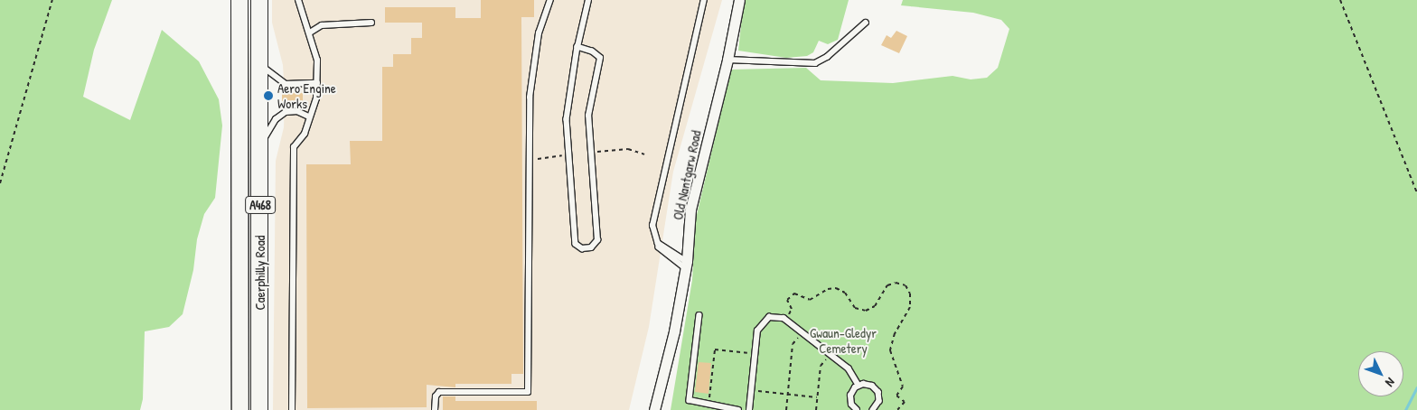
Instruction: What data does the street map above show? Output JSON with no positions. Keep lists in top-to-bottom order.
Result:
{
  "streets": {
    "main road": ["A468", "Caerphilly Road"],
    "street": ["Old Nantgarw Road"]
  },
  "parks": ["Gwaun-Gledyr Cemetery"],
  "places": ["Aero Engine Works"],
  "north": "bottom right"
}
